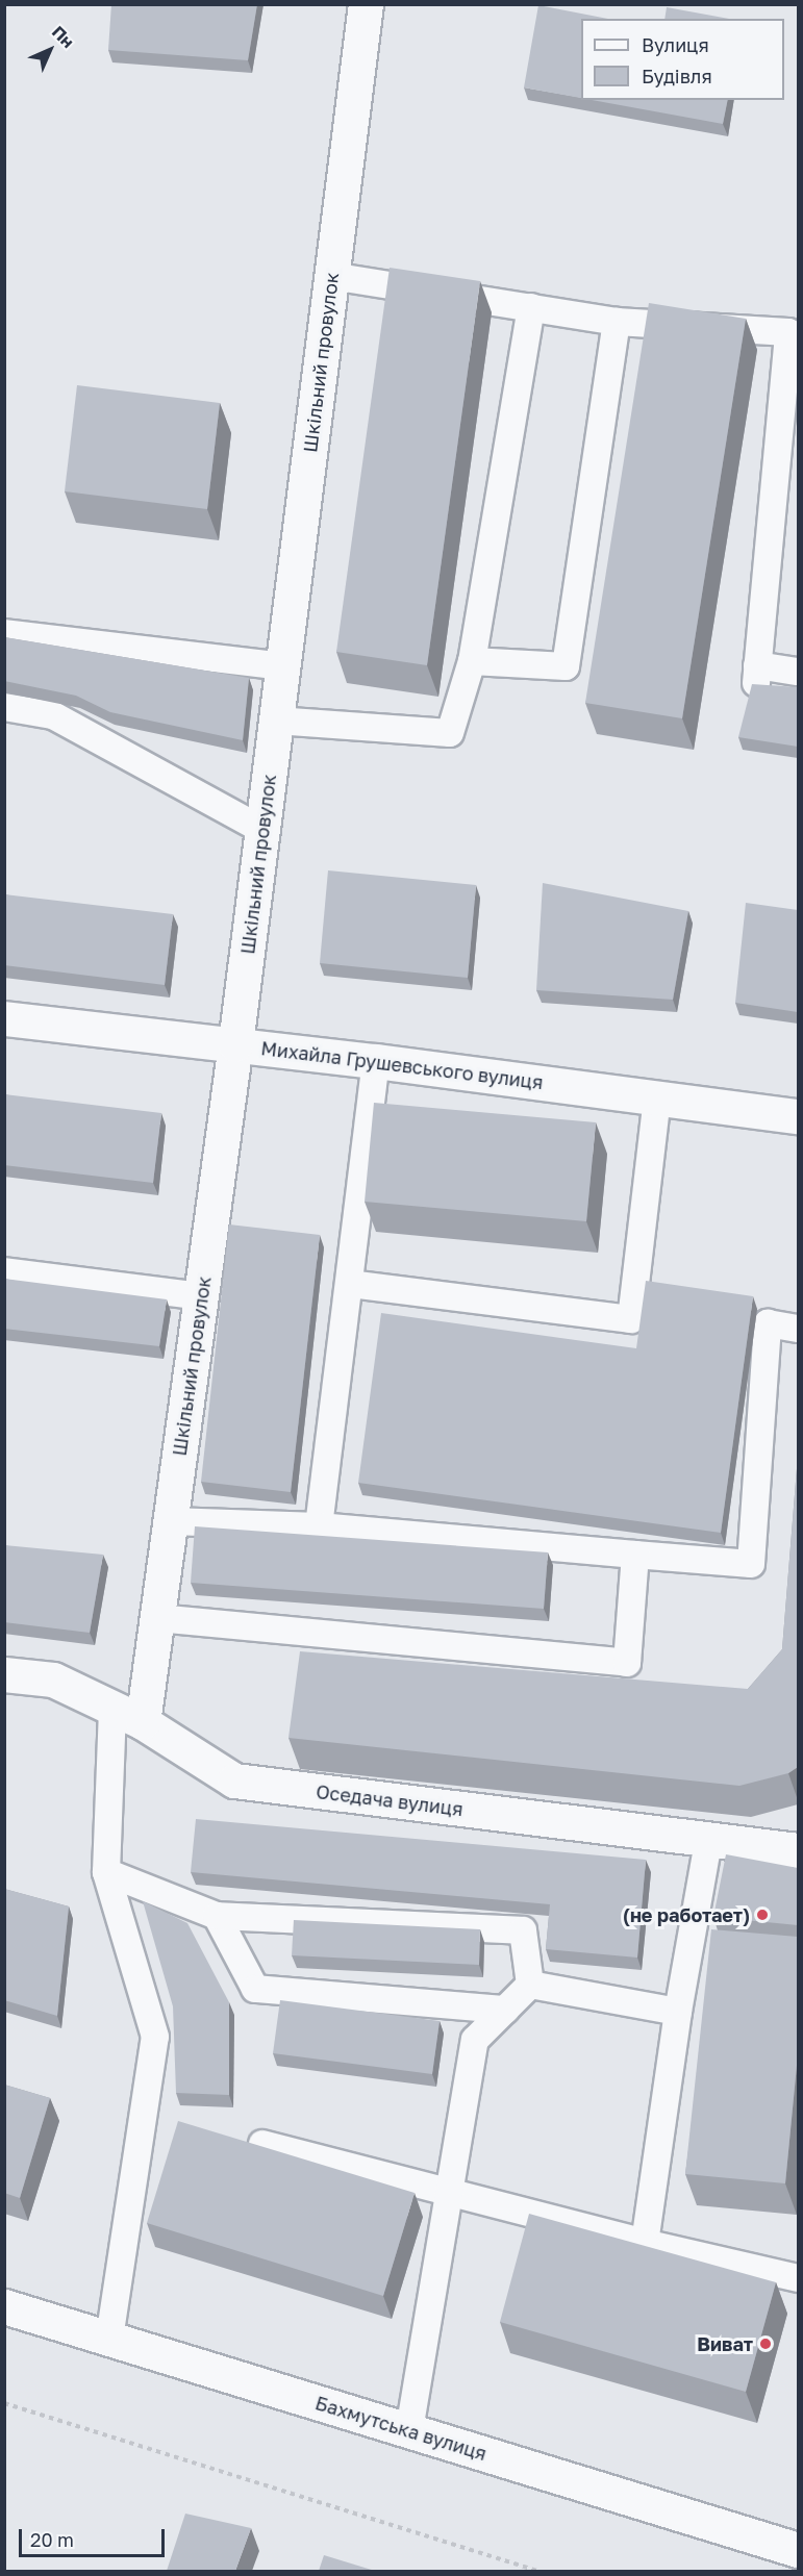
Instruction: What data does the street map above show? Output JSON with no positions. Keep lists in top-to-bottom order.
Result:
{
  "streets": {
    "street": [
      "Шкільний провулок",
      "Михайла Грушевського вулиця",
      "Оседача вулиця",
      "Бахмутська вулиця"
    ]
  },
  "crossings": [
    ["Шкільний провулок", "Михайла Грушевського вулиця"],
    ["Шкільний провулок", "Оседача вулиця"]
  ],
  "places": ["(не работает)", "Виват"],
  "legend": ["Вулиця", "Будівля"],
  "scale_bar": "20 m",
  "north": "top right"
}
